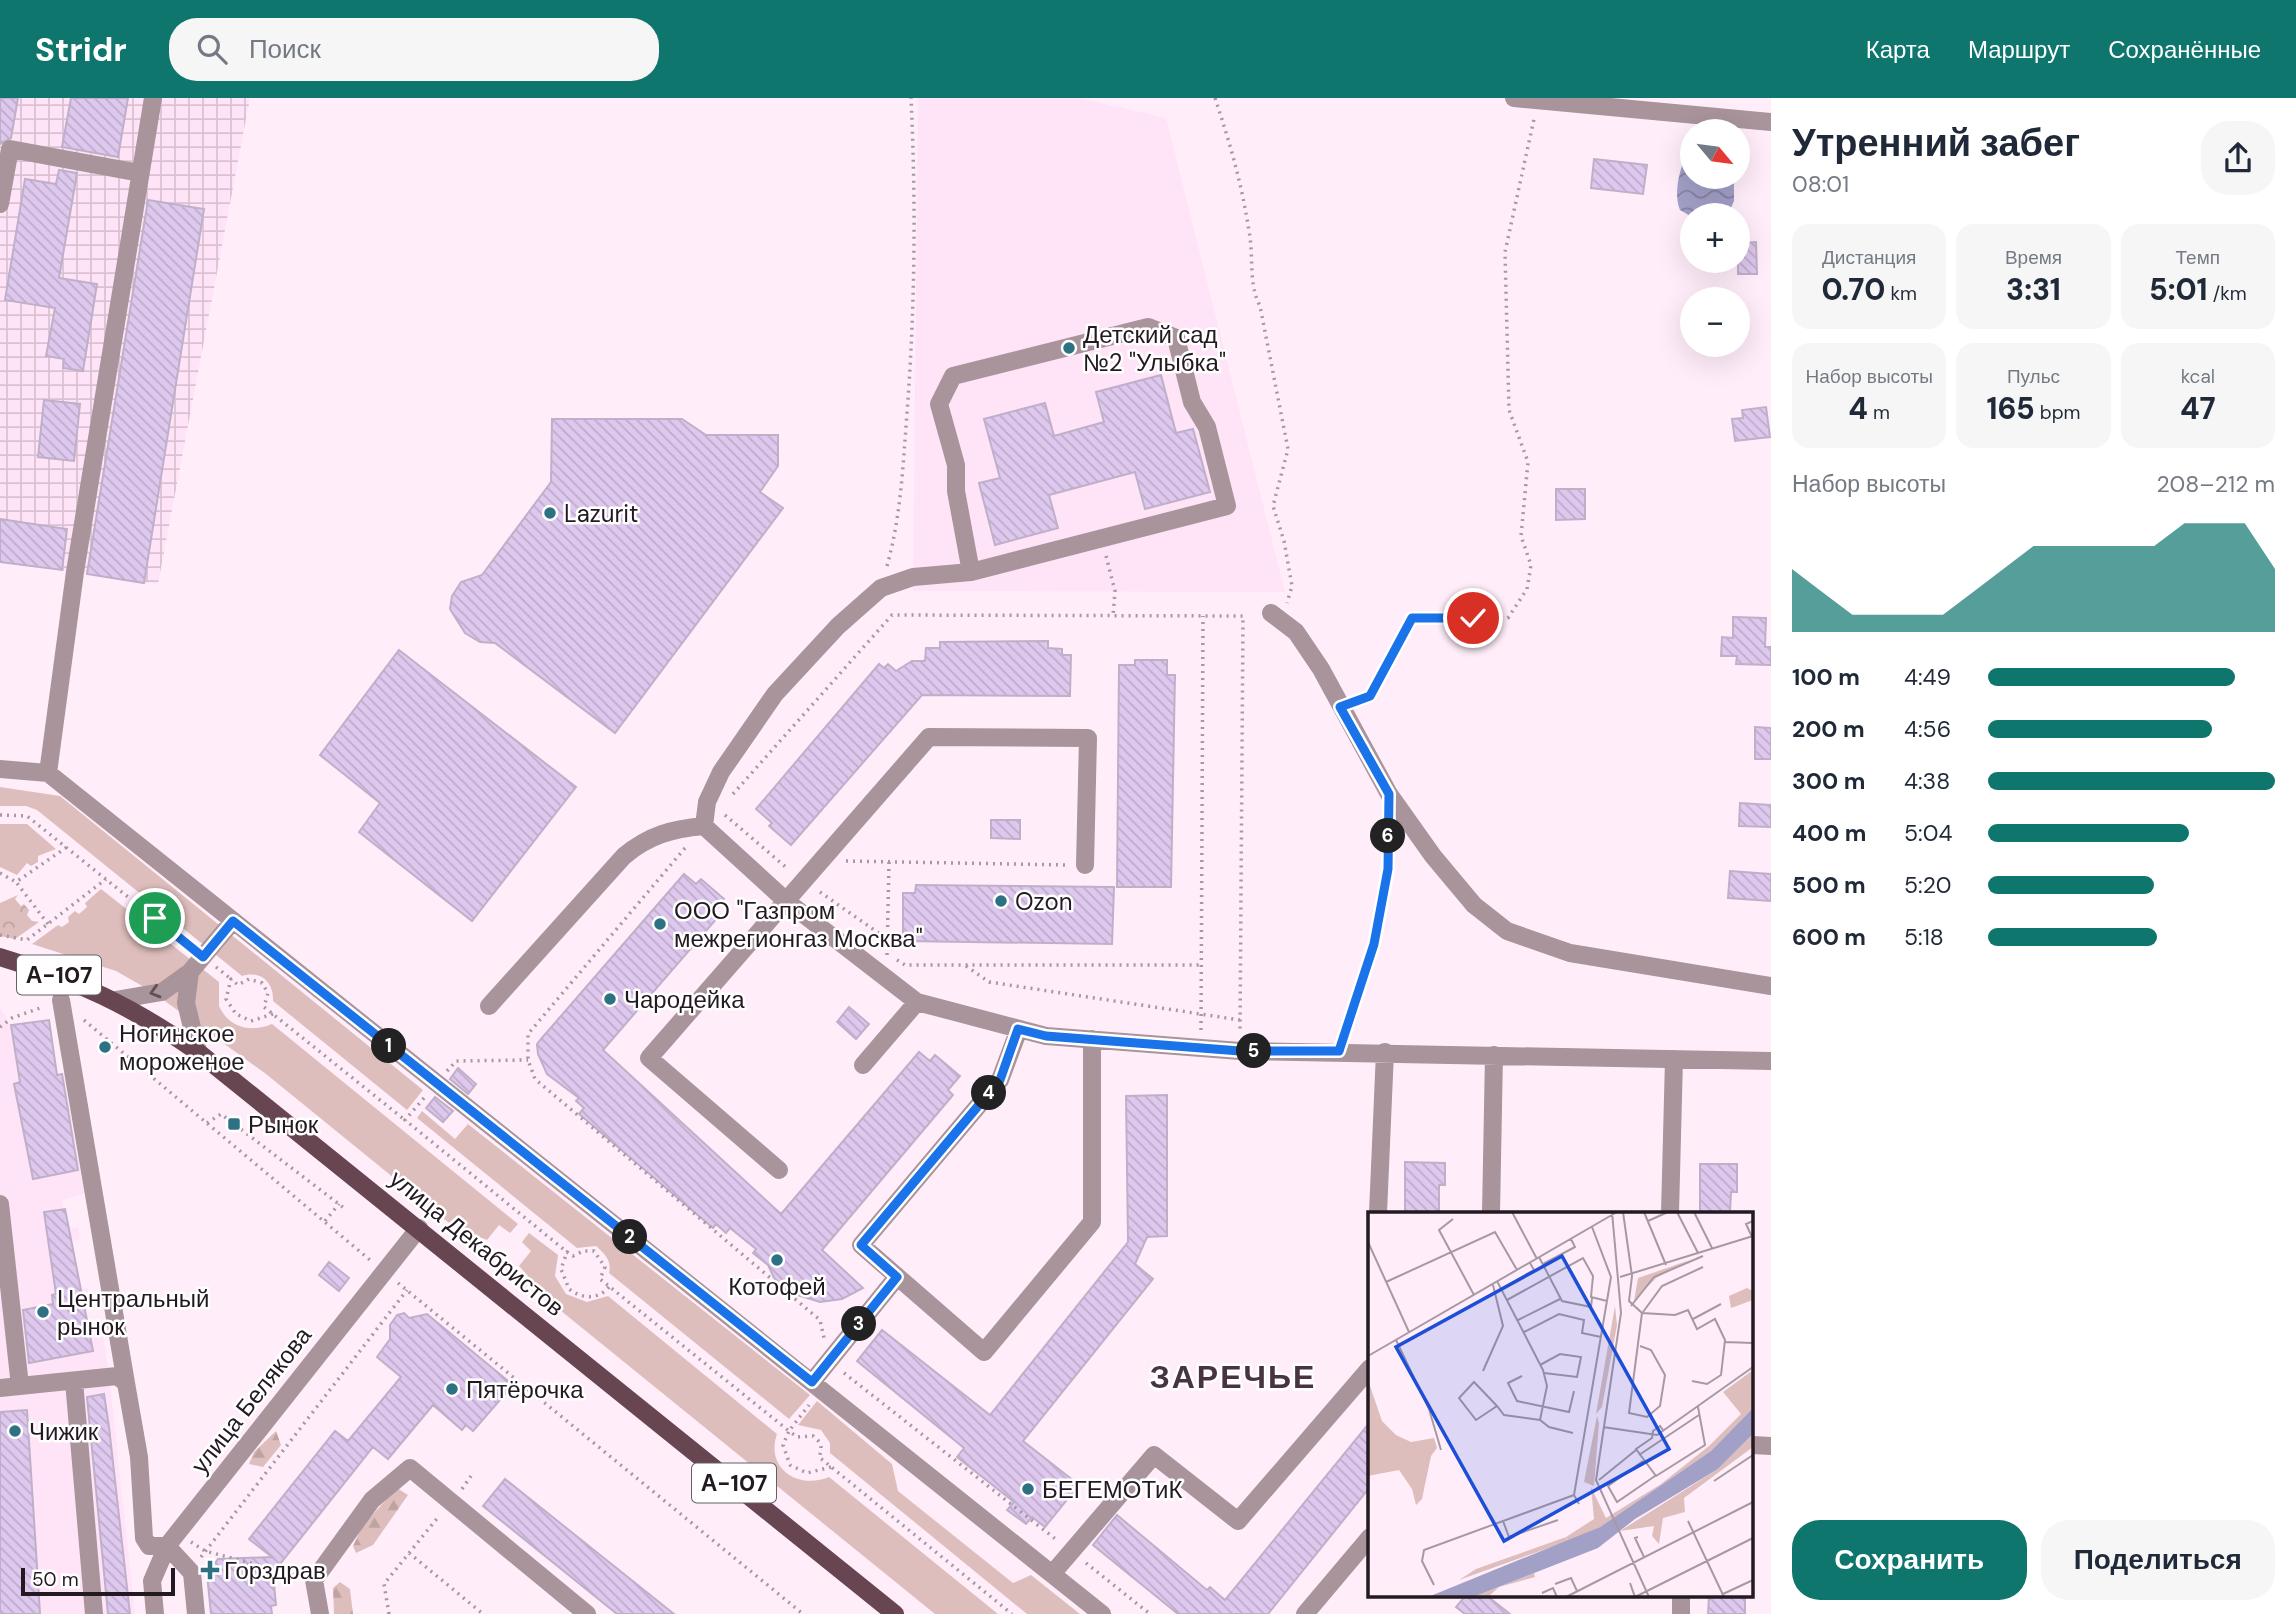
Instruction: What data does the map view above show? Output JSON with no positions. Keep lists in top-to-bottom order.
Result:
{
  "streets": {
    "main road": ["А-107", "улица Декабристов"],
    "street": ["улица Белякова"]
  },
  "crossings": [
    ["улица Декабристов", "улица Белякова"]
  ],
  "districts": ["ЗАРЕЧЬЕ"],
  "places": {
    "other": [
      "Детский сад №2 \"Улыбка\"",
      "Lazurit",
      "Ozon",
      "ООО \"Газпром межрегионгаз Москва\"",
      "Чародейка",
      "Ногинское мороженое",
      "Котофей",
      "Центральный рынок",
      "Пятёрочка",
      "Чижик",
      "БЕГЕМОТиК"
    ],
    "transit": ["Рынок"],
    "health": ["Горздрав"]
  },
  "scale_bar": "50 m",
  "north": "bottom right",
  "page": {
    "header": "Stridr",
    "search": "Поиск",
    "nav": ["Карта", "Маршрут", "Сохранённые"],
    "heading": ["Утренний забег", "08:01"],
    "map_buttons": ["+", "−"],
    "stats": [
      ["Дистанция", "0.70 km"],
      ["Время", "3:31"],
      ["Темп", "5:01 /km"],
      ["Набор высоты", "4 m"],
      ["Пульс", "165 bpm"],
      ["kcal", "47"]
    ],
    "chart": ["Набор высоты", "208–212 m"],
    "list": [
      {
        "name": "100 m",
        "note": "4:49"
      },
      {
        "name": "200 m",
        "note": "4:56"
      },
      {
        "name": "300 m",
        "note": "4:38"
      },
      {
        "name": "400 m",
        "note": "5:04"
      },
      {
        "name": "500 m",
        "note": "5:20"
      },
      {
        "name": "600 m",
        "note": "5:18"
      }
    ],
    "pins": [
      "6",
      "1",
      "5",
      "4",
      "2",
      "3"
    ],
    "buttons": ["Сохранить", "Поделиться"],
    "scale": "50 m"
  }
}
